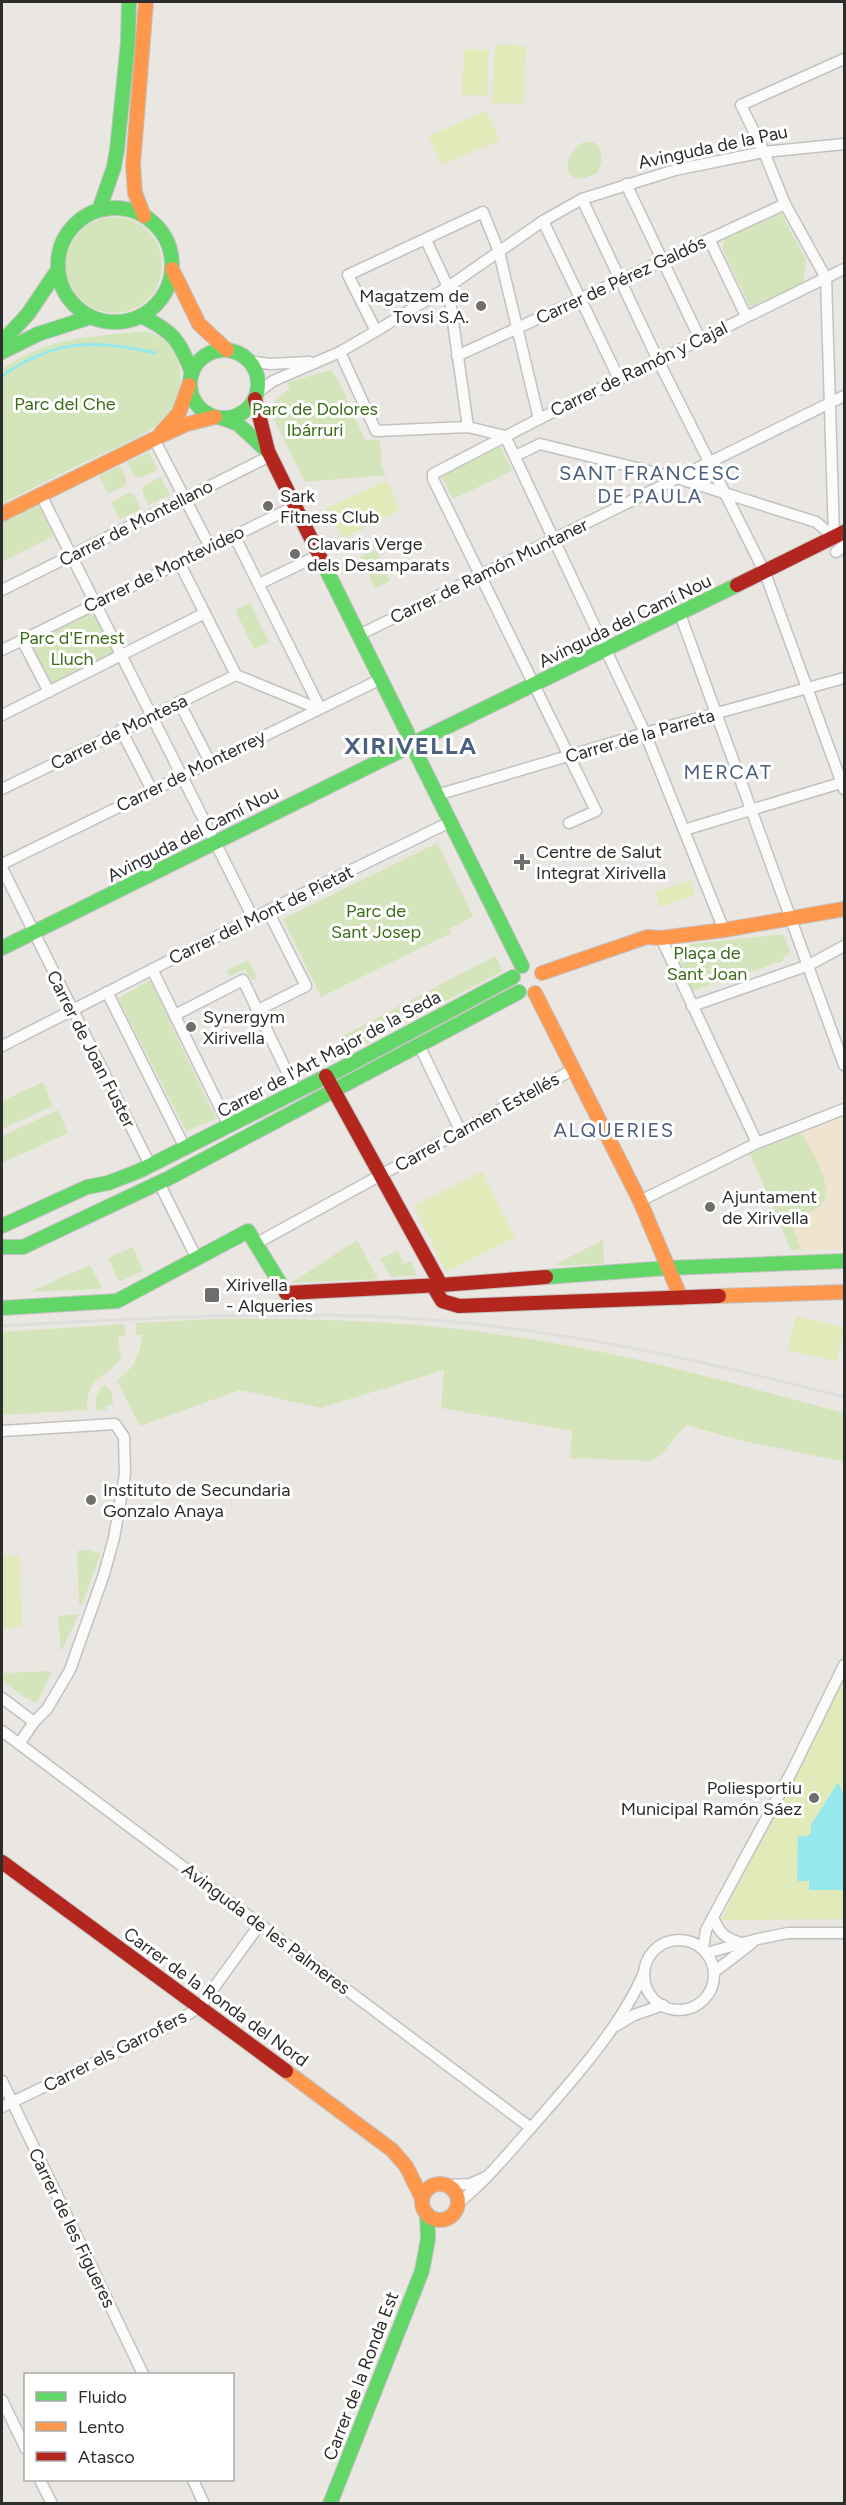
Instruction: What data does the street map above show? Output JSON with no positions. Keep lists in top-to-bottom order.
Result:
{
  "streets": {
    "street": [
      "Avinguda de la Pau",
      "Carrer de Pérez Galdós",
      "Carrer de Ramón y Cajal",
      "Carrer de Montellano",
      "Carrer de Montevideo",
      "Carrer de Ramón Muntaner",
      "Avinguda del Camí Nou",
      "Carrer de Montesa",
      "Carrer de la Parreta",
      "Carrer de Monterrey",
      "Carrer del Mont de Pietat",
      "Carrer de Joan Fuster",
      "Carrer de l'Art Major de la Seda",
      "Carrer Carmen Estellés",
      "Avinguda de les Palmeres",
      "Carrer de la Ronda del Nord",
      "Carrer els Garrofers",
      "Carrer de les Figueres",
      "Carrer de la Ronda Est"
    ]
  },
  "crossings": [
    ["Carrer de Ramón y Cajal", "Carrer de Ramón Muntaner"],
    ["Avinguda del Camí Nou", "Carrer de Joan Fuster"],
    ["Carrer de Monterrey", "Carrer de Joan Fuster"],
    ["Carrer del Mont de Pietat", "Carrer de Joan Fuster"],
    ["Carrer de Joan Fuster", "Carrer de l'Art Major de la Seda"],
    ["Avinguda de les Palmeres", "Carrer els Garrofers"],
    ["Carrer de la Ronda del Nord", "Carrer els Garrofers"],
    ["Carrer de la Ronda del Nord", "Carrer de la Ronda Est"],
    ["Carrer els Garrofers", "Carrer de les Figueres"]
  ],
  "districts": [
    "SANT FRANCESC DE PAULA",
    "XIRIVELLA",
    "MERCAT",
    "ALQUERIES"
  ],
  "parks": [
    "Parc del Che",
    "Parc de Dolores Ibárruri",
    "Parc d'Ernest Lluch",
    "Parc de Sant Josep",
    "Plaça de Sant Joan"
  ],
  "places": {
    "other": [
      "Magatzem de Tovsi S.A.",
      "Sark Fitness Club",
      "Clavaris Verge dels Desamparats",
      "Synergym Xirivella",
      "Ajuntament de Xirivella",
      "Instituto de Secundaria Gonzalo Anaya",
      "Poliesportiu Municipal Ramón Sáez"
    ],
    "health": ["Centre de Salut Integrat Xirivella"],
    "transit": ["Xirivella - Alqueries"]
  },
  "legend": ["Fluido", "Lento", "Atasco"]
}
